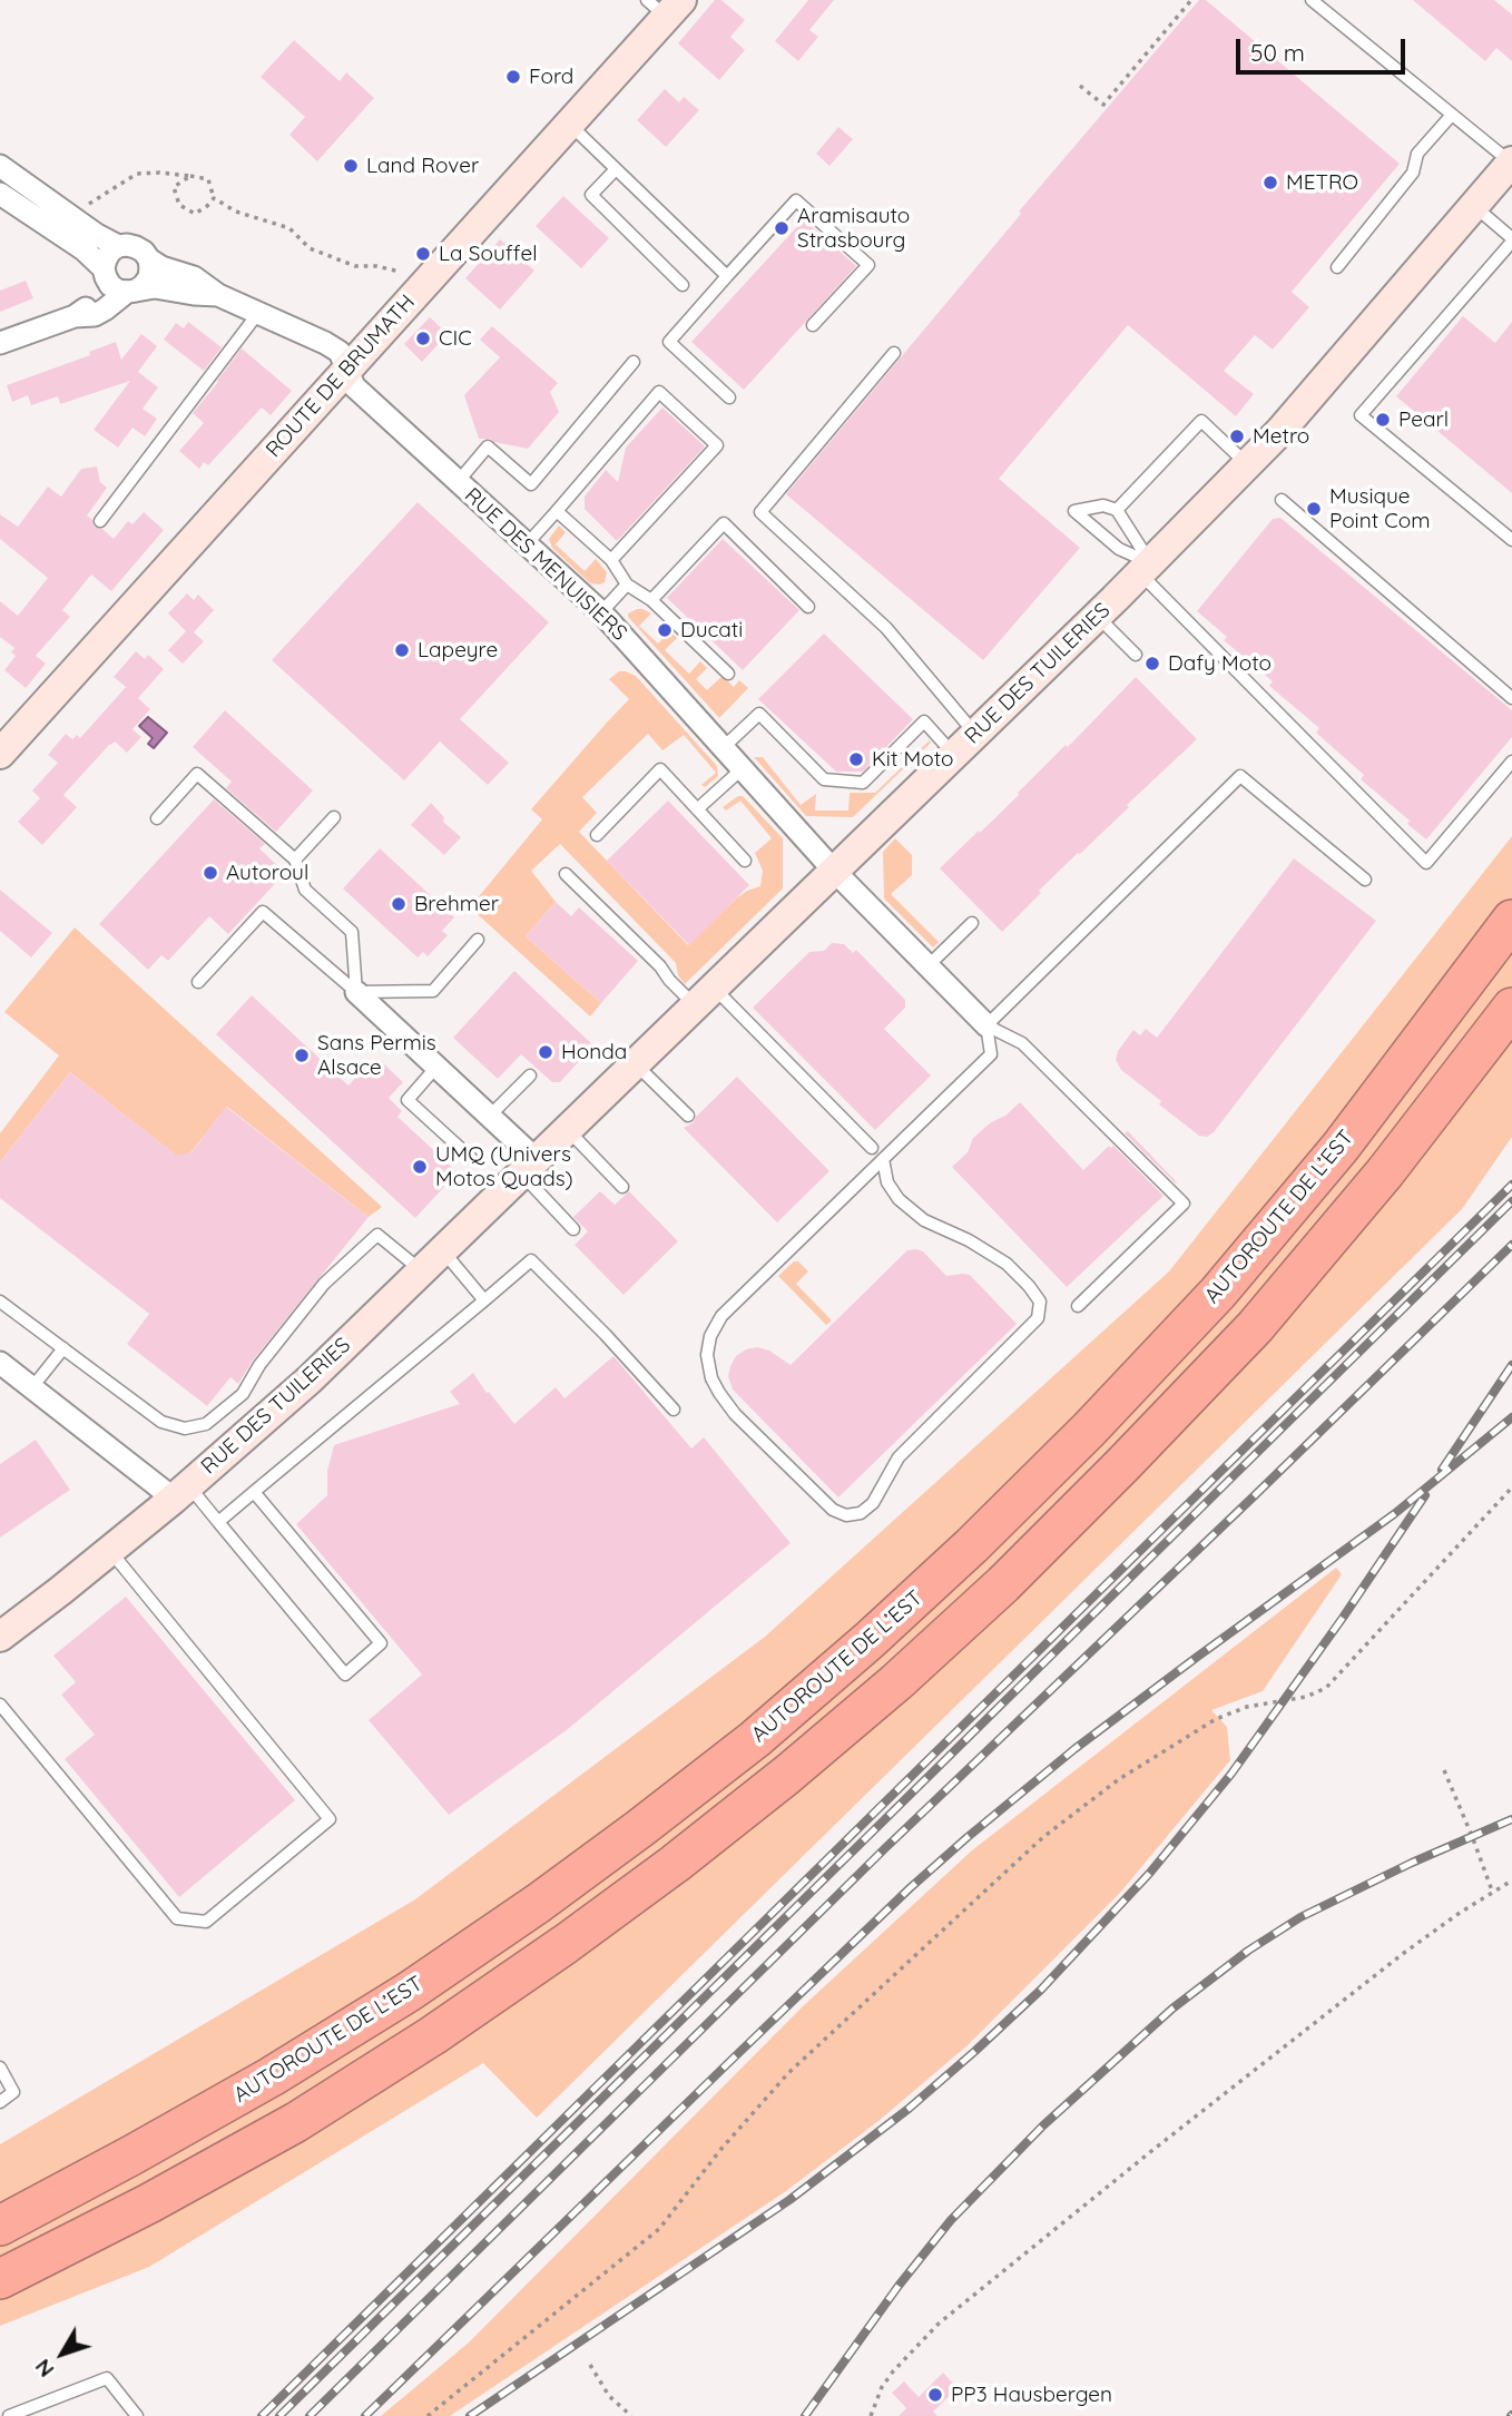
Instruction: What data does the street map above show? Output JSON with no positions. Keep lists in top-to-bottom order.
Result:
{
  "streets": {
    "highway": ["AUTOROUTE DE L’EST"],
    "street": ["ROUTE DE BRUMATH", "RUE DES MENUISIERS", "RUE DES TUILERIES"]
  },
  "crossings": [
    ["ROUTE DE BRUMATH", "RUE DES MENUISIERS"],
    ["RUE DES MENUISIERS", "RUE DES TUILERIES"]
  ],
  "places": [
    "Ford",
    "Land Rover",
    "METRO",
    "Aramisauto Strasbourg",
    "La Souffel",
    "CIC",
    "Pearl",
    "Metro",
    "Musique Point Com",
    "Ducati",
    "Lapeyre",
    "Dafy Moto",
    "Kit Moto",
    "Autoroul",
    "Brehmer",
    "Honda",
    "Sans Permis Alsace",
    "UMQ (Univers Motos Quads)",
    "PP3 Hausbergen"
  ],
  "scale_bar": "50 m",
  "north": "bottom left"
}
